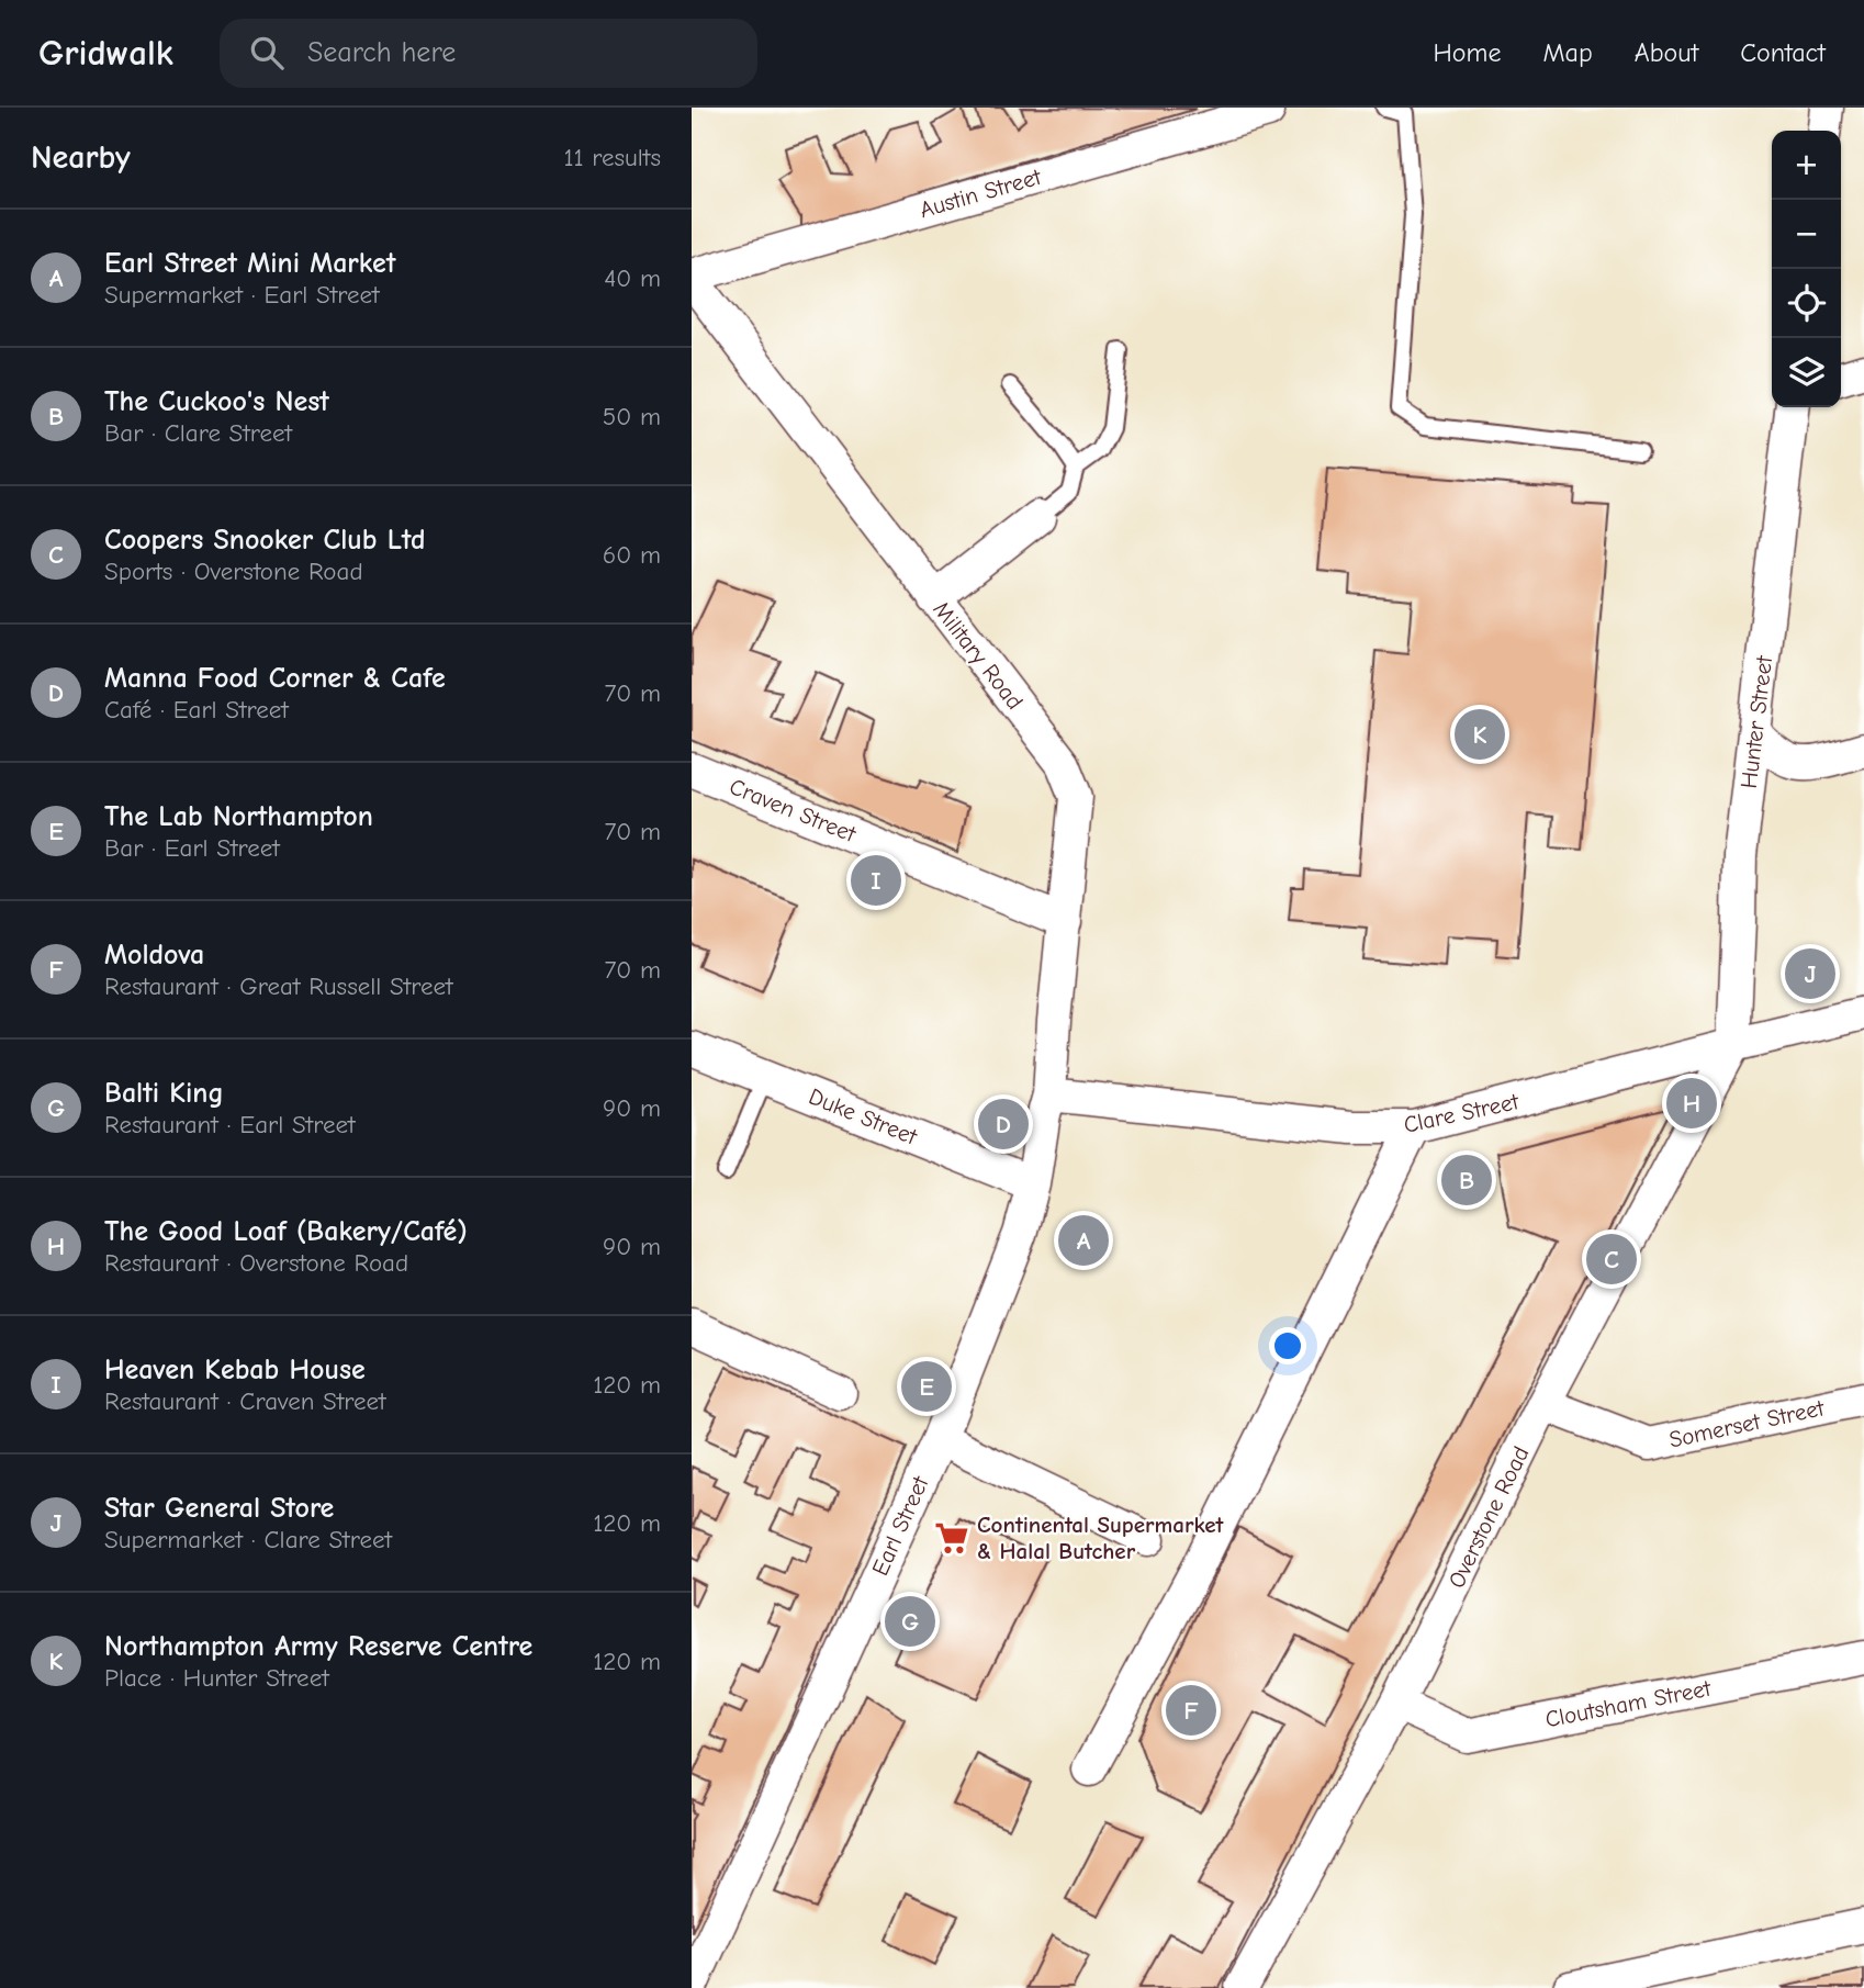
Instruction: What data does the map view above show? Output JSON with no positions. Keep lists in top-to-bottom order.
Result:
{
  "streets": {
    "street": [
      "Austin Street",
      "Military Road",
      "Hunter Street",
      "Craven Street",
      "Clare Street",
      "Duke Street",
      "Somerset Street",
      "Overstone Road",
      "Earl Street",
      "Cloutsham Street"
    ]
  },
  "crossings": [
    ["Austin Street", "Military Road"],
    ["Military Road", "Craven Street"],
    ["Military Road", "Clare Street"],
    ["Military Road", "Earl Street"],
    ["Hunter Street", "Clare Street"],
    ["Hunter Street", "Overstone Road"],
    ["Clare Street", "Overstone Road"],
    ["Clare Street", "Earl Street"],
    ["Duke Street", "Earl Street"],
    ["Somerset Street", "Overstone Road"],
    ["Overstone Road", "Cloutsham Street"]
  ],
  "places": {
    "supermarket": ["Continental Supermarket & Halal Butcher"]
  },
  "page": {
    "header": "Gridwalk",
    "search": "Search here",
    "nav": [
      "Home",
      "Map",
      "About",
      "Contact"
    ],
    "heading": ["Nearby", "11 results"],
    "map_buttons": ["+", "−"],
    "list": [
      {
        "mark": "A",
        "name": "Earl Street Mini Market",
        "note": "Supermarket · Earl Street",
        "value": "40 m"
      },
      {
        "mark": "B",
        "name": "The Cuckoo's Nest",
        "note": "Bar · Clare Street",
        "value": "50 m"
      },
      {
        "mark": "C",
        "name": "Coopers Snooker Club Ltd",
        "note": "Sports · Overstone Road",
        "value": "60 m"
      },
      {
        "mark": "D",
        "name": "Manna Food Corner & Cafe",
        "note": "Café · Earl Street",
        "value": "70 m"
      },
      {
        "mark": "E",
        "name": "The Lab Northampton",
        "note": "Bar · Earl Street",
        "value": "70 m"
      },
      {
        "mark": "F",
        "name": "Moldova",
        "note": "Restaurant · Great Russell Street",
        "value": "70 m"
      },
      {
        "mark": "G",
        "name": "Balti King",
        "note": "Restaurant · Earl Street",
        "value": "90 m"
      },
      {
        "mark": "H",
        "name": "The Good Loaf (Bakery/Café)",
        "note": "Restaurant · Overstone Road",
        "value": "90 m"
      },
      {
        "mark": "I",
        "name": "Heaven Kebab House",
        "note": "Restaurant · Craven Street",
        "value": "120 m"
      },
      {
        "mark": "J",
        "name": "Star General Store",
        "note": "Supermarket · Clare Street",
        "value": "120 m"
      },
      {
        "mark": "K",
        "name": "Northampton Army Reserve Centre",
        "note": "Place · Hunter Street",
        "value": "120 m"
      }
    ],
    "pins": [
      "K",
      "I",
      "J",
      "H",
      "D",
      "B",
      "A",
      "C",
      "E",
      "G",
      "F"
    ]
  }
}
